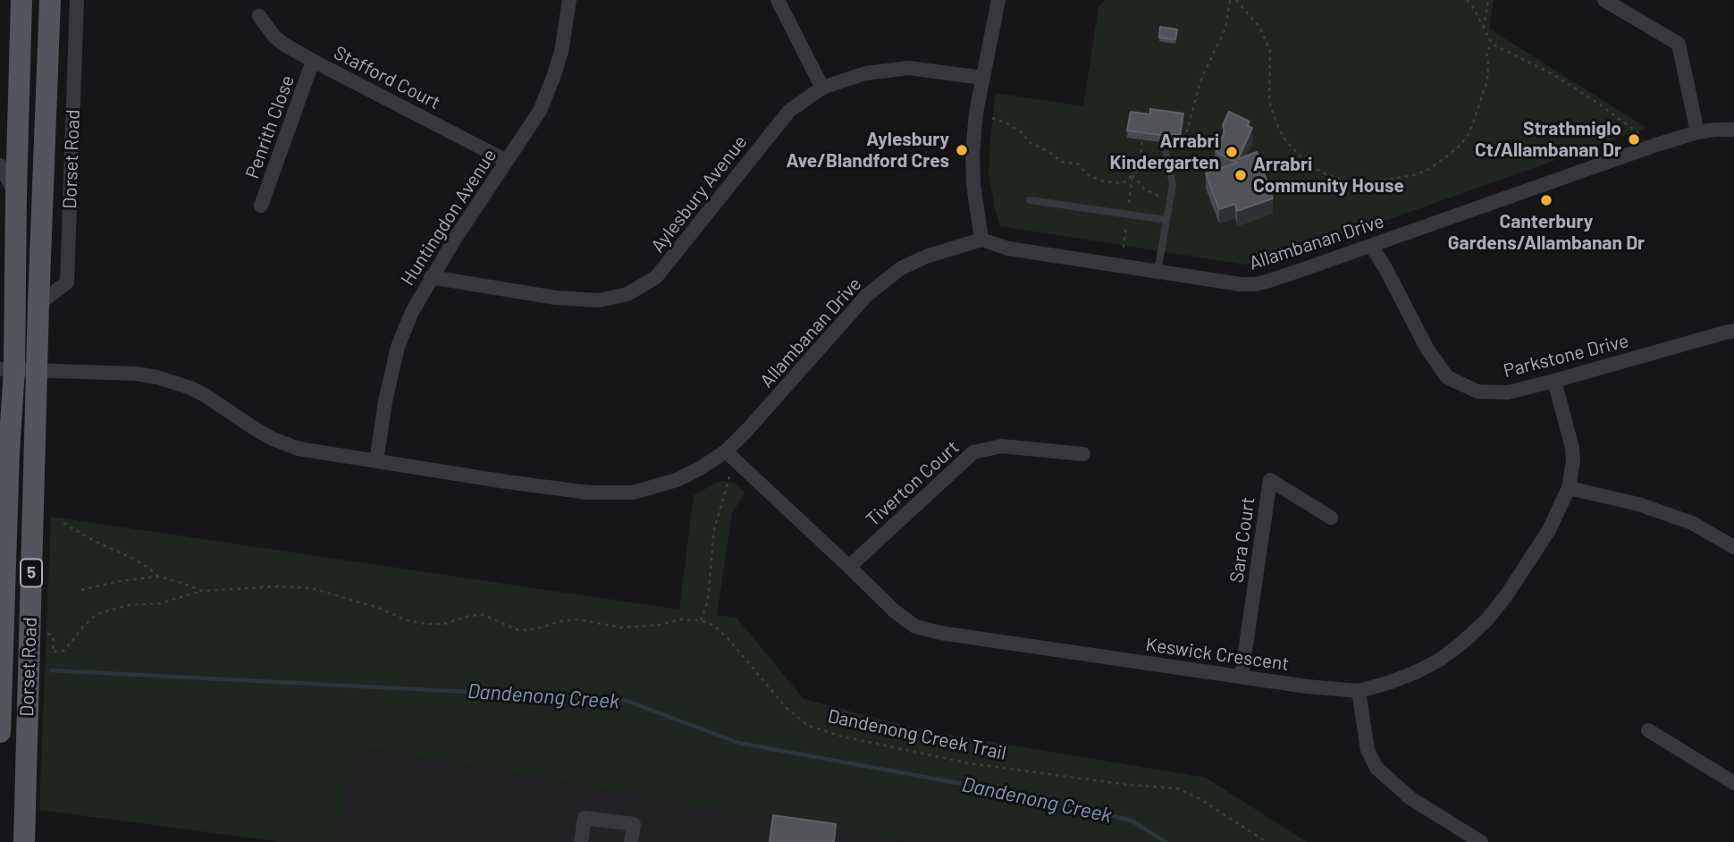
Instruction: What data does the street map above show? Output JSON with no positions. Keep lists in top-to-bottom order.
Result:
{
  "streets": {
    "main road": ["Dorset Road", "5"],
    "street": [
      "Stafford Court",
      "Penrith Close",
      "Aylesbury Avenue",
      "Huntingdon Avenue",
      "Allambanan Drive",
      "Parkstone Drive",
      "Tiverton Court",
      "Sara Court",
      "Keswick Crescent"
    ],
    "path": ["Dandenong Creek Trail"]
  },
  "crossings": [
    ["Stafford Court", "Penrith Close"],
    ["Stafford Court", "Huntingdon Avenue"],
    ["Dorset Road", "Allambanan Drive"],
    ["Aylesbury Avenue", "Huntingdon Avenue"],
    ["Huntingdon Avenue", "Allambanan Drive"],
    ["Allambanan Drive", "Parkstone Drive"],
    ["Allambanan Drive", "Keswick Crescent"],
    ["Parkstone Drive", "Keswick Crescent"],
    ["Tiverton Court", "Keswick Crescent"],
    ["Sara Court", "Keswick Crescent"]
  ],
  "water": ["Dandenong Creek"],
  "places": [
    "Strathmiglo Ct/Allambanan Dr",
    "Aylesbury Ave/Blandford Cres",
    "Arrabri Kindergarten",
    "Arrabri Community House",
    "Canterbury Gardens/Allambanan Dr"
  ]
}
